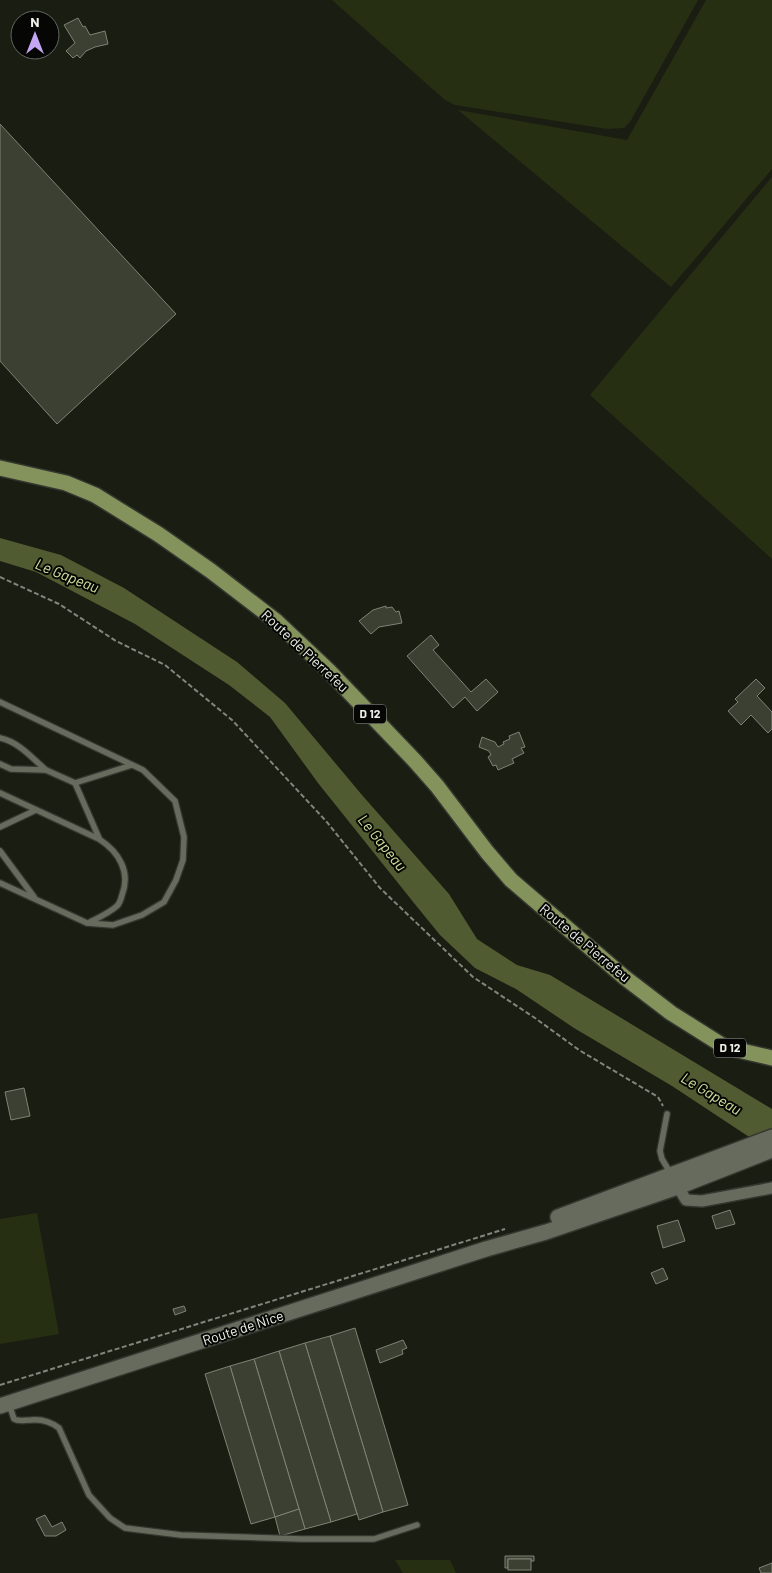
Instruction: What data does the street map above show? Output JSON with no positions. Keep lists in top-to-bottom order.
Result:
{
  "streets": {
    "main road": ["Route de Pierrefeu", "D 12", "Route de Nice"]
  },
  "crossings": [
    ["Route de Pierrefeu", "D 12"]
  ],
  "water": ["Le Gapeau"],
  "north": "top"
}
